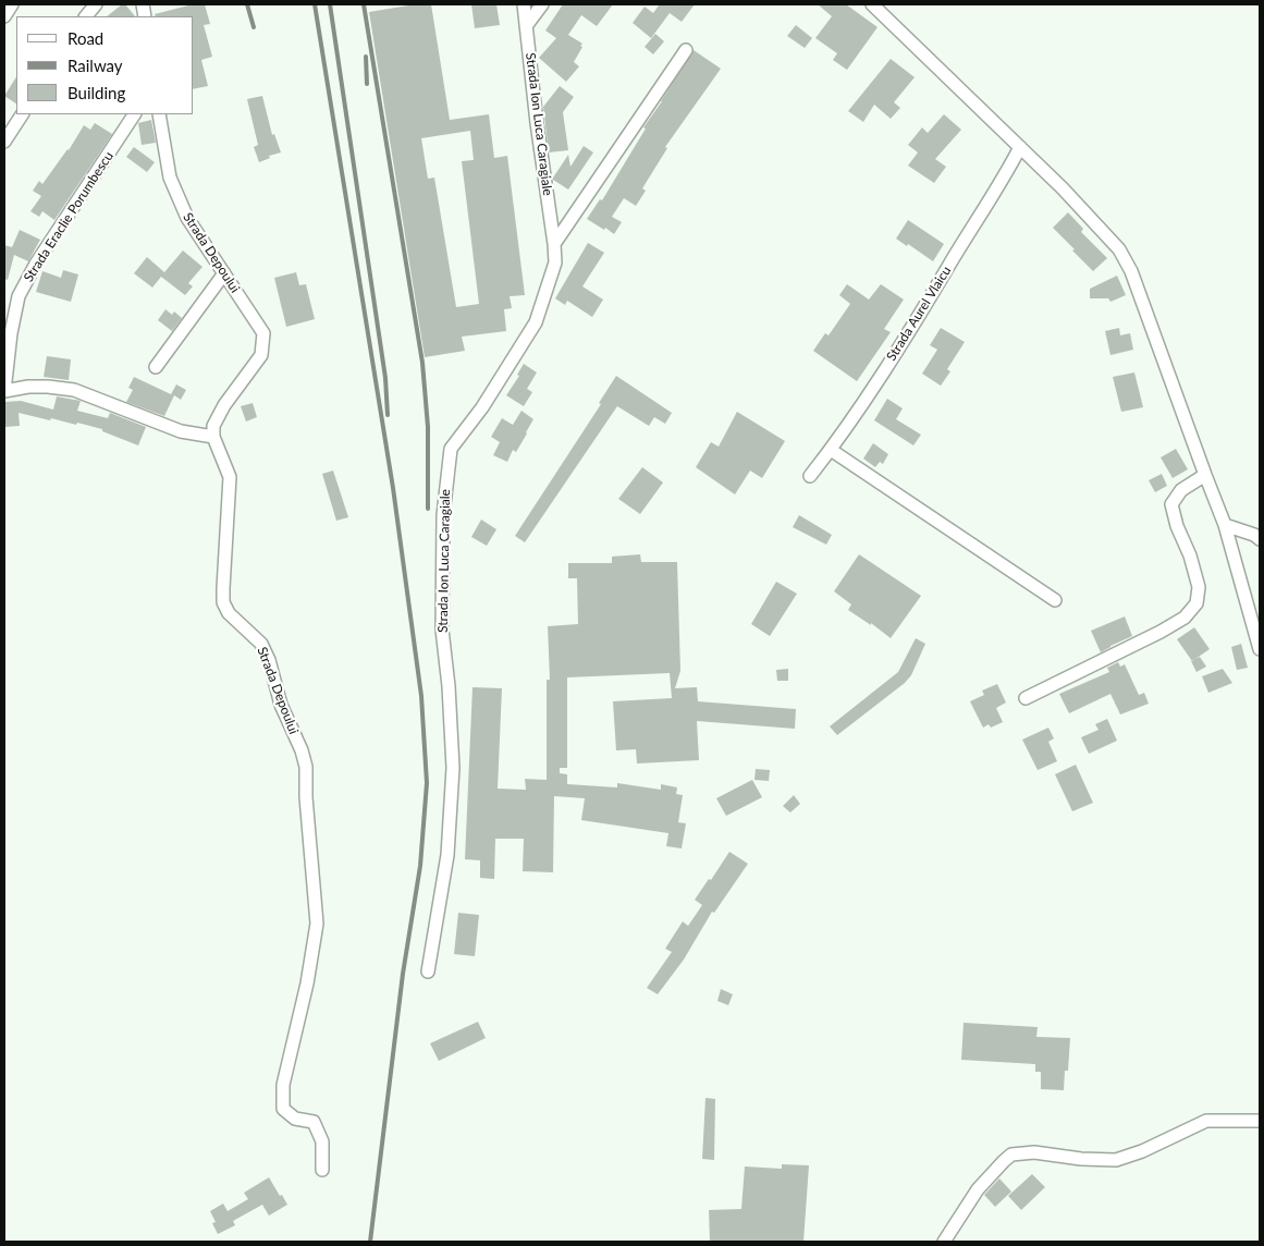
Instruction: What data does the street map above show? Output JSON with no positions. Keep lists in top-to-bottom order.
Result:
{
  "streets": {
    "street": [
      "Strada Ion Luca Caragiale",
      "Strada Eraclie Porumbescu",
      "Strada Depoului",
      "Strada Aurel Vlaicu"
    ]
  },
  "crossings": [
    ["Strada Eraclie Porumbescu", "Strada Depoului"]
  ],
  "legend": ["Road", "Railway", "Building"]
}
